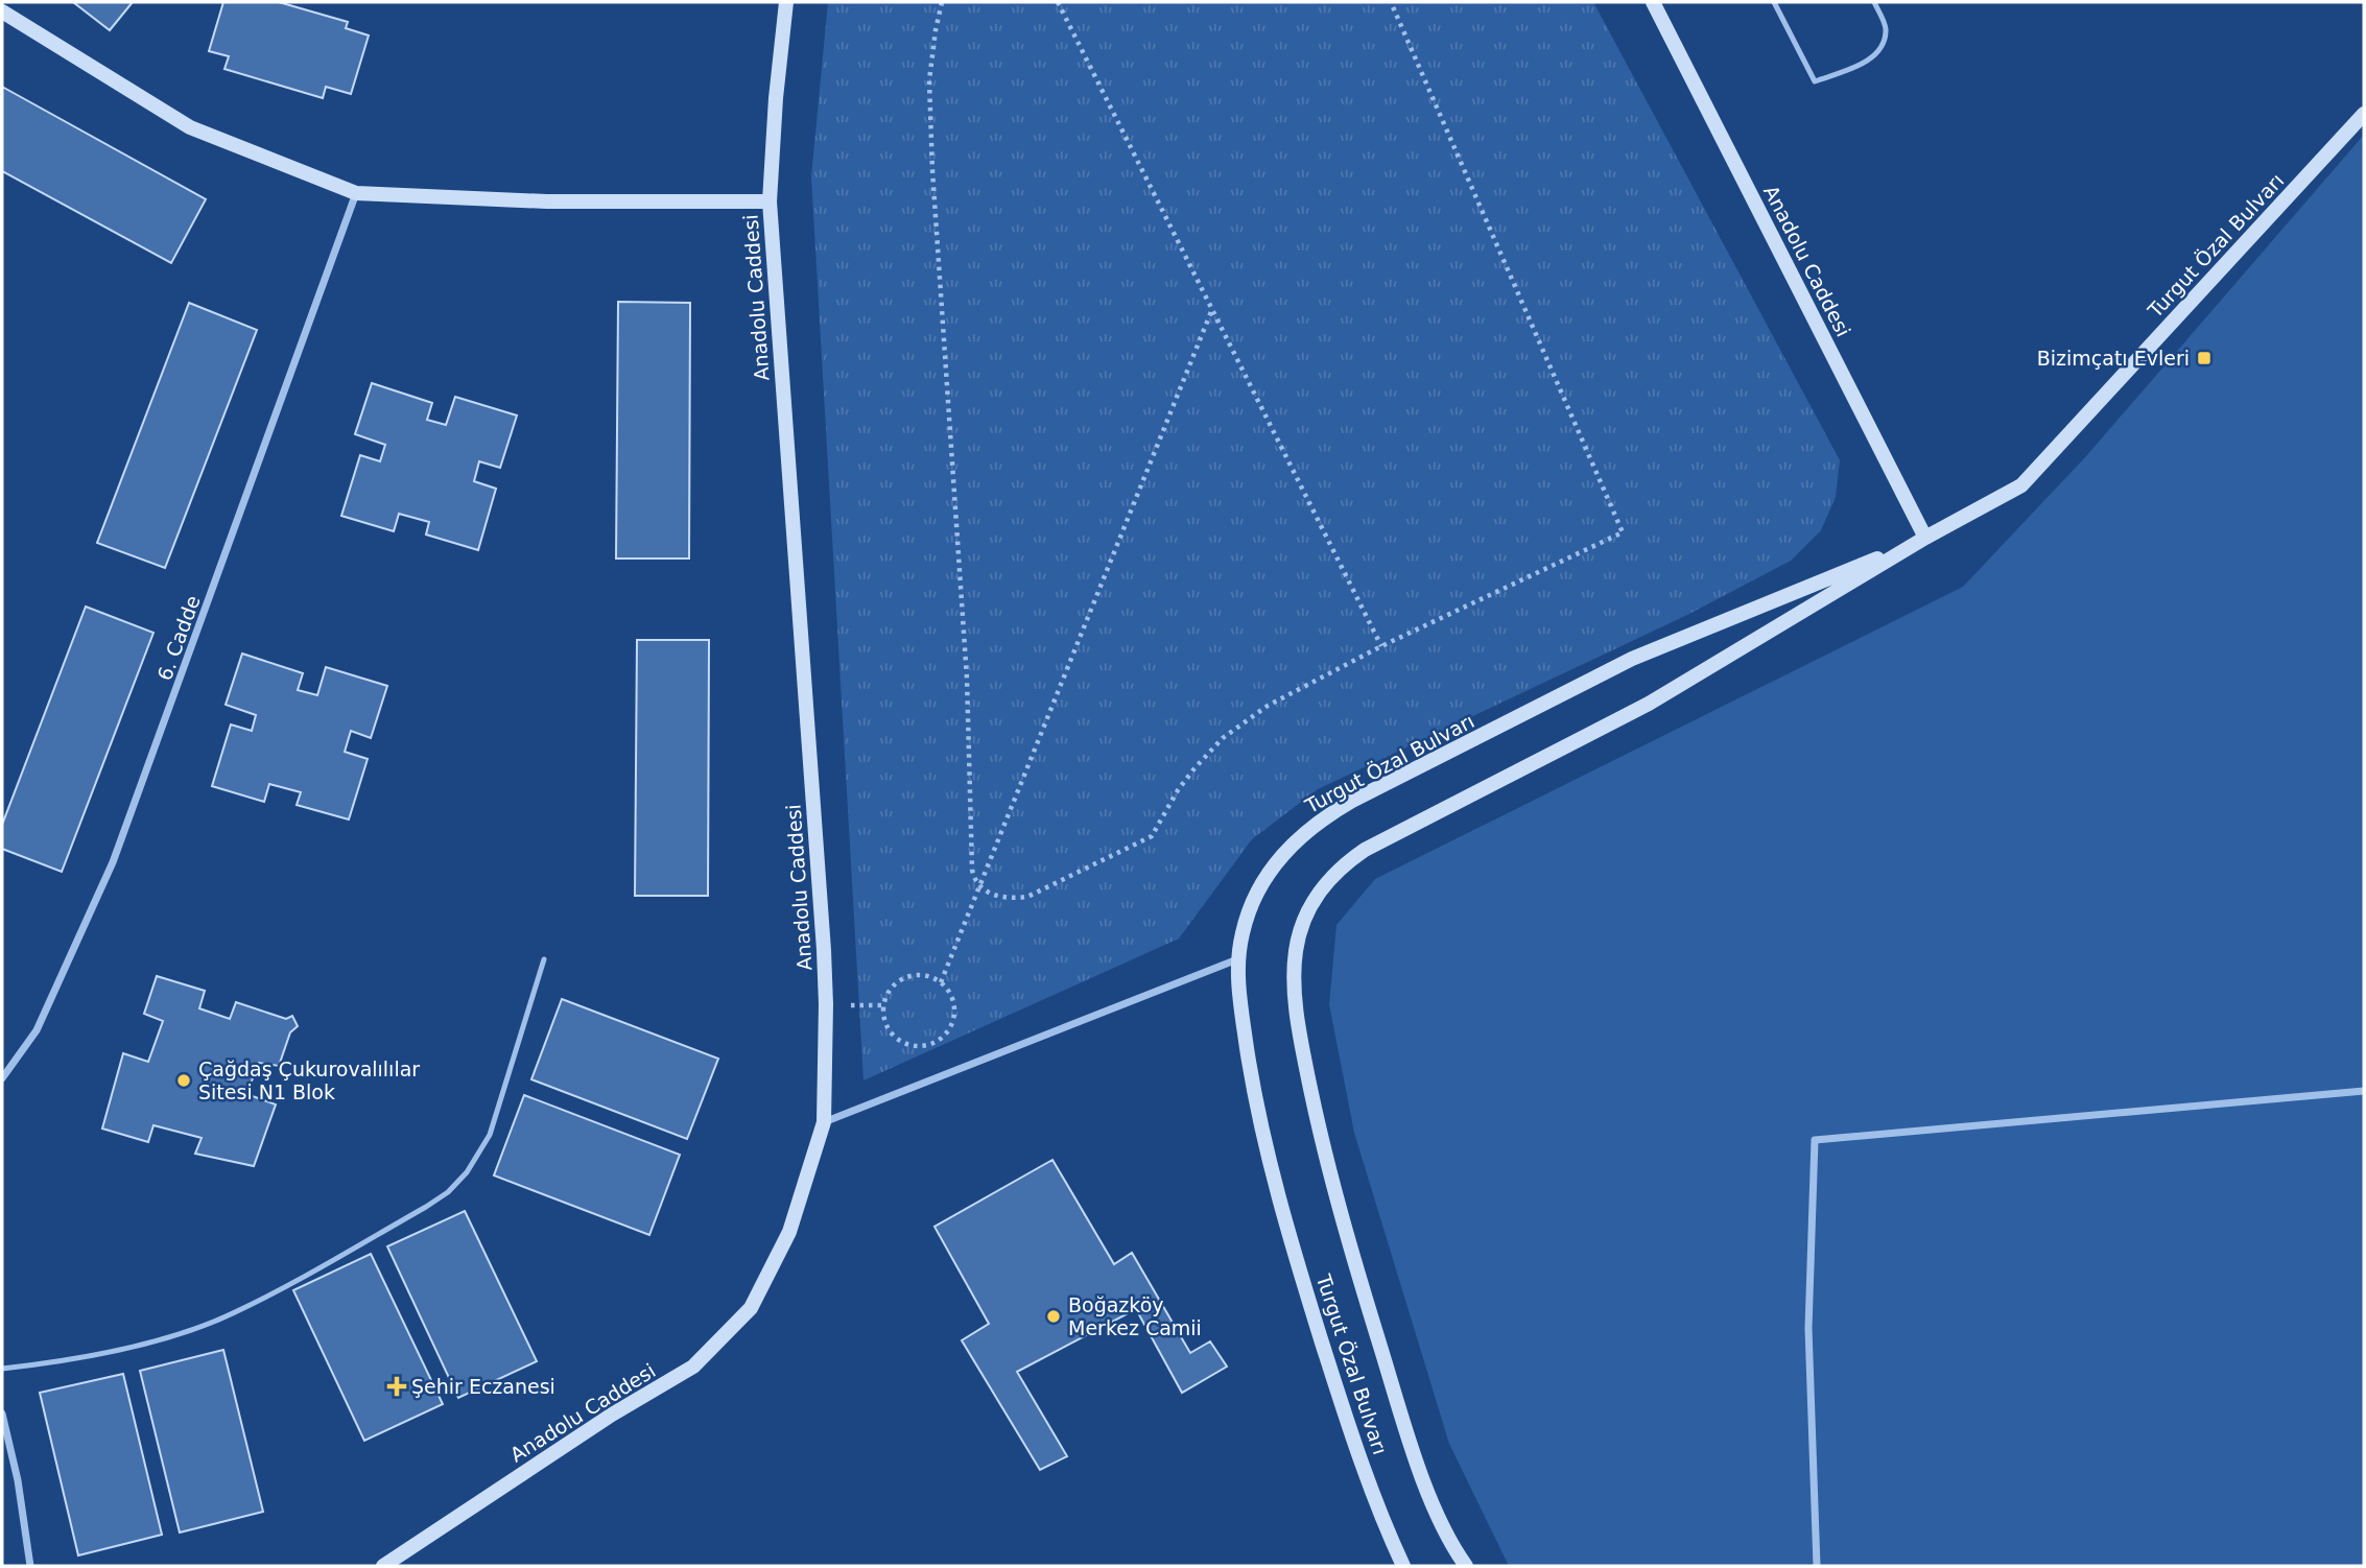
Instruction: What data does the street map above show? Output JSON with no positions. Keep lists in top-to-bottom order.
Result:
{
  "streets": {
    "street": ["Turgut Özal Bulvarı", "Anadolu Caddesi", "6. Cadde"]
  },
  "crossings": [
    ["Turgut Özal Bulvarı", "Anadolu Caddesi"]
  ],
  "places": {
    "transit": ["Bizimçatı Evleri"],
    "other": ["Çağdaş Çukurovalılılar Sitesi N1 Blok", "Boğazköy Merkez Camii"],
    "health": ["Şehir Eczanesi"]
  }
}
